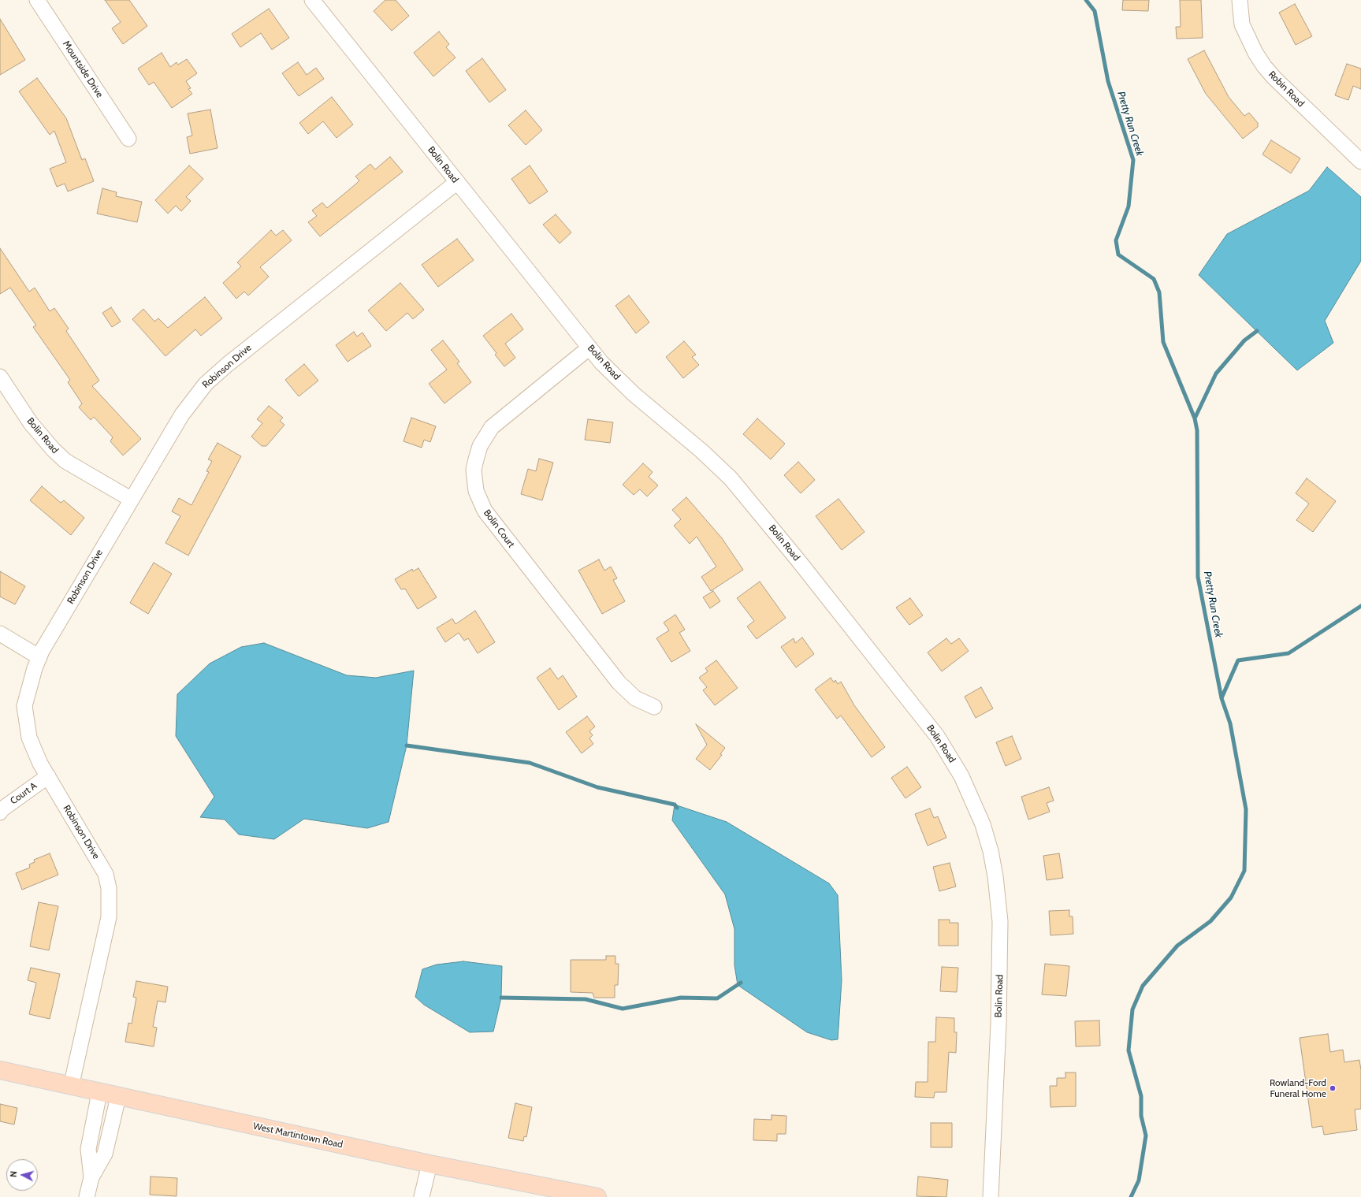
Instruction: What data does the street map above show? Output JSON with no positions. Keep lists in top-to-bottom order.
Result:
{
  "streets": {
    "main road": ["West Martintown Road"],
    "street": [
      "Mountside Drive",
      "Robin Road",
      "Bolin Road",
      "Robinson Drive",
      "Bolin Court",
      "Court A"
    ]
  },
  "crossings": [
    ["Bolin Road", "Robinson Drive"],
    ["Bolin Road", "Bolin Court"],
    ["Robinson Drive", "Court A"],
    ["Robinson Drive", "West Martintown Road"]
  ],
  "water": ["Pretty Run Creek"],
  "places": ["Rowland-Ford Funeral Home"],
  "north": "left"
}
